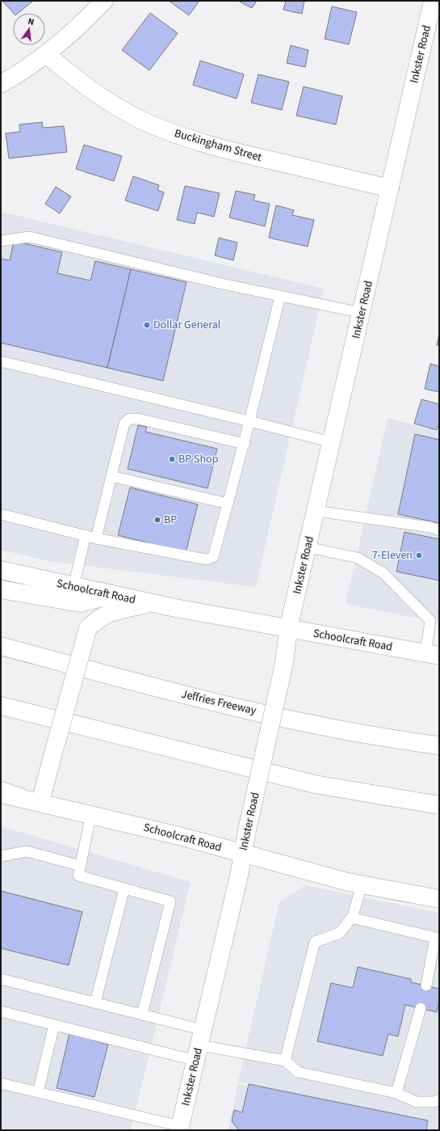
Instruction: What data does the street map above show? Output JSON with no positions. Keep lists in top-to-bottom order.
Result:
{
  "streets": {
    "main road": [
      "Inkster Road",
      "Buckingham Street",
      "Schoolcraft Road",
      "Jeffries Freeway"
    ]
  },
  "crossings": [
    ["Inkster Road", "Buckingham Street"],
    ["Inkster Road", "Schoolcraft Road"]
  ],
  "places": [
    "Dollar General",
    "BP Shop",
    "BP",
    "7-Eleven"
  ],
  "north": "top"
}
